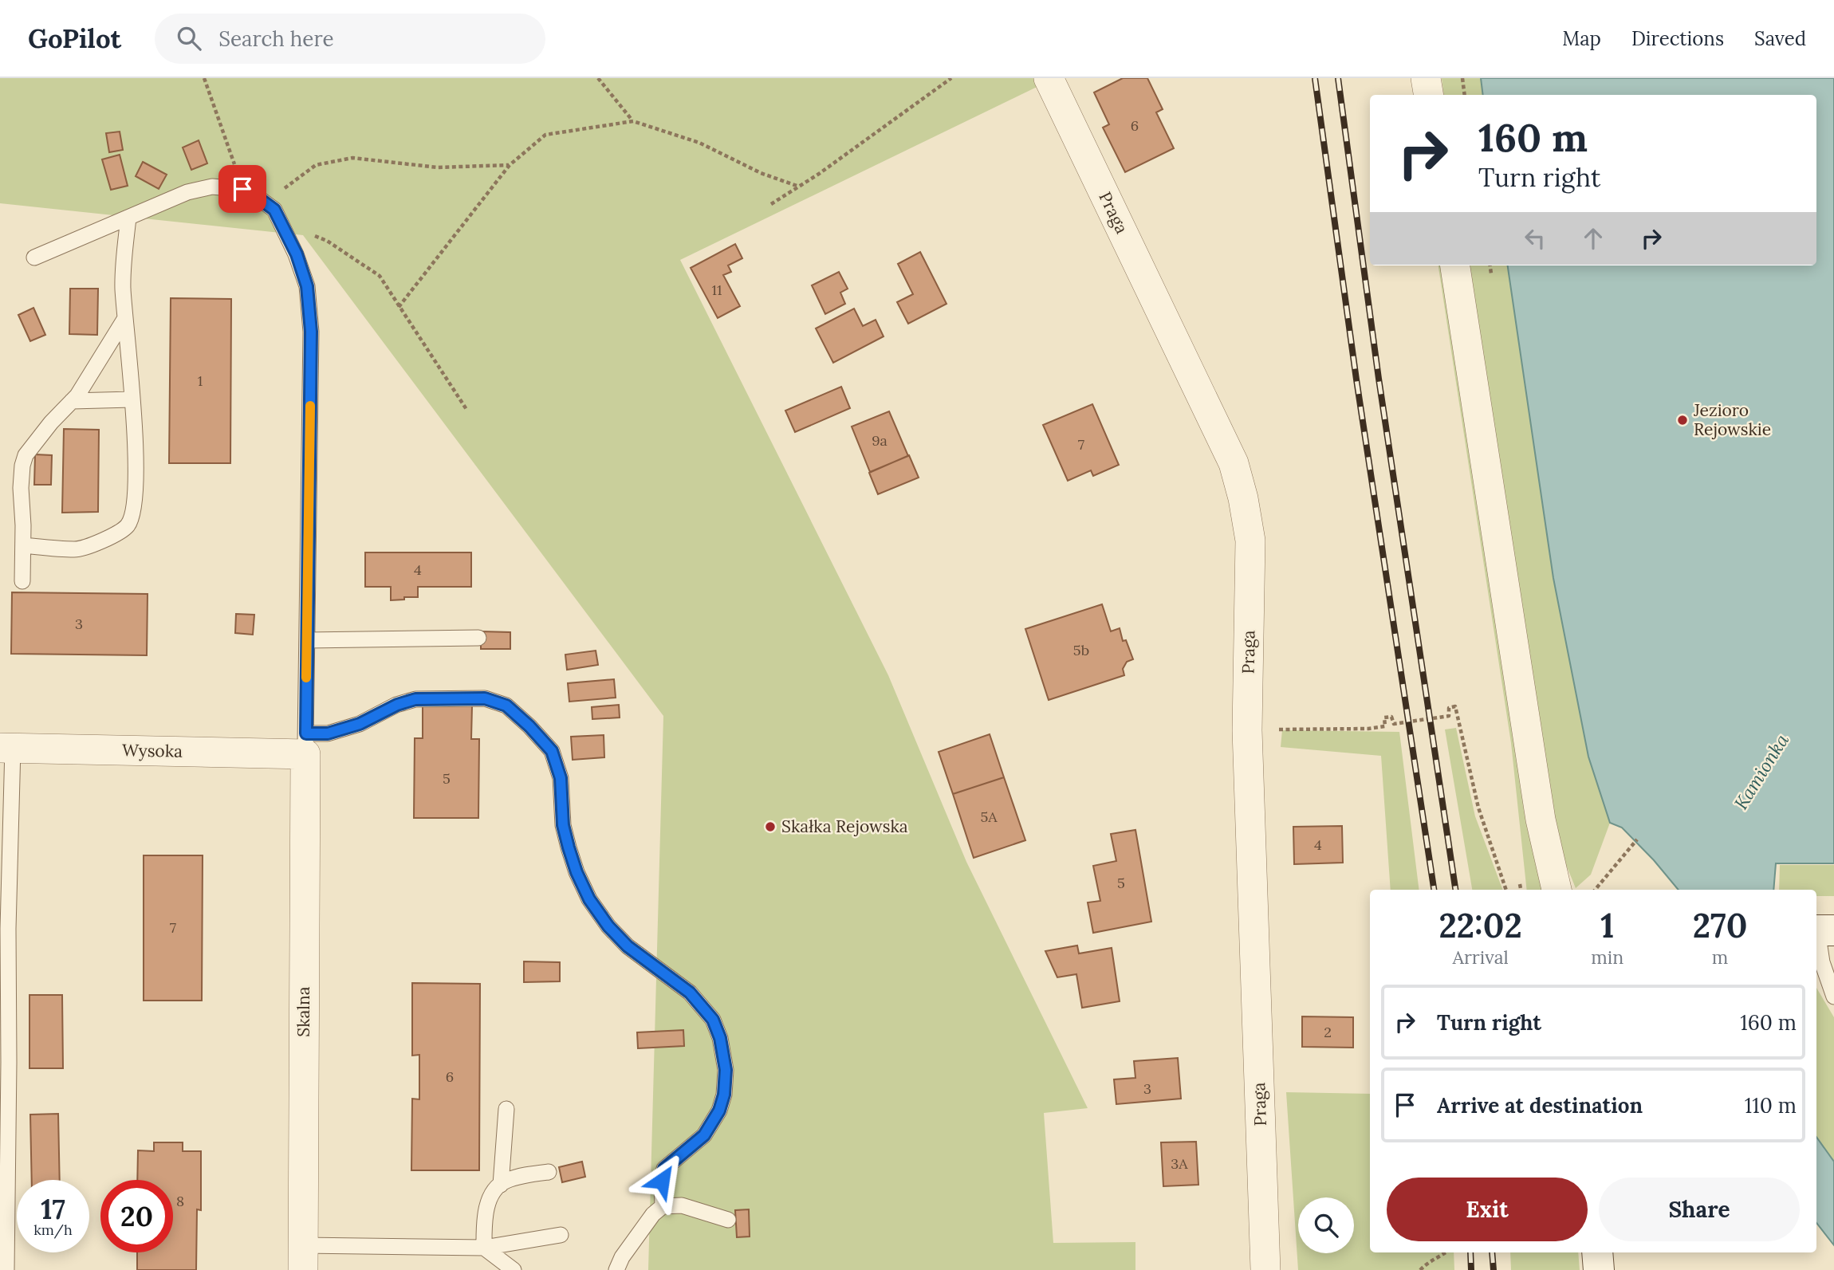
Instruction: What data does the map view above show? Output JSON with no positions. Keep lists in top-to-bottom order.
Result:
{
  "streets": {
    "street": ["Praga", "Wysoka", "Skalna"]
  },
  "crossings": [
    ["Wysoka", "Skalna"]
  ],
  "water": ["Kamionka"],
  "places": ["Jezioro Rejowskie", "Skałka Rejowska"],
  "house_numbers": [
    "6",
    "11",
    "1",
    "9a",
    "7",
    "4",
    "3",
    "5b",
    "5",
    "5A",
    "4",
    "5",
    "7",
    "2",
    "6",
    "3",
    "3A",
    "8"
  ],
  "page": {
    "header": "GoPilot",
    "search": "Search here",
    "nav": ["Map", "Directions", "Saved"],
    "turn": ["160 m", "Turn right"],
    "eta": [
      "22:02",
      "Arrival",
      "1",
      "min",
      "270",
      "m"
    ],
    "list": [
      {
        "name": "Turn right",
        "value": "160 m"
      },
      {
        "name": "Arrive at destination",
        "value": "110 m"
      }
    ],
    "buttons": ["Exit", "Share"],
    "speed": "17 km/h",
    "limit": "20"
  }
}
